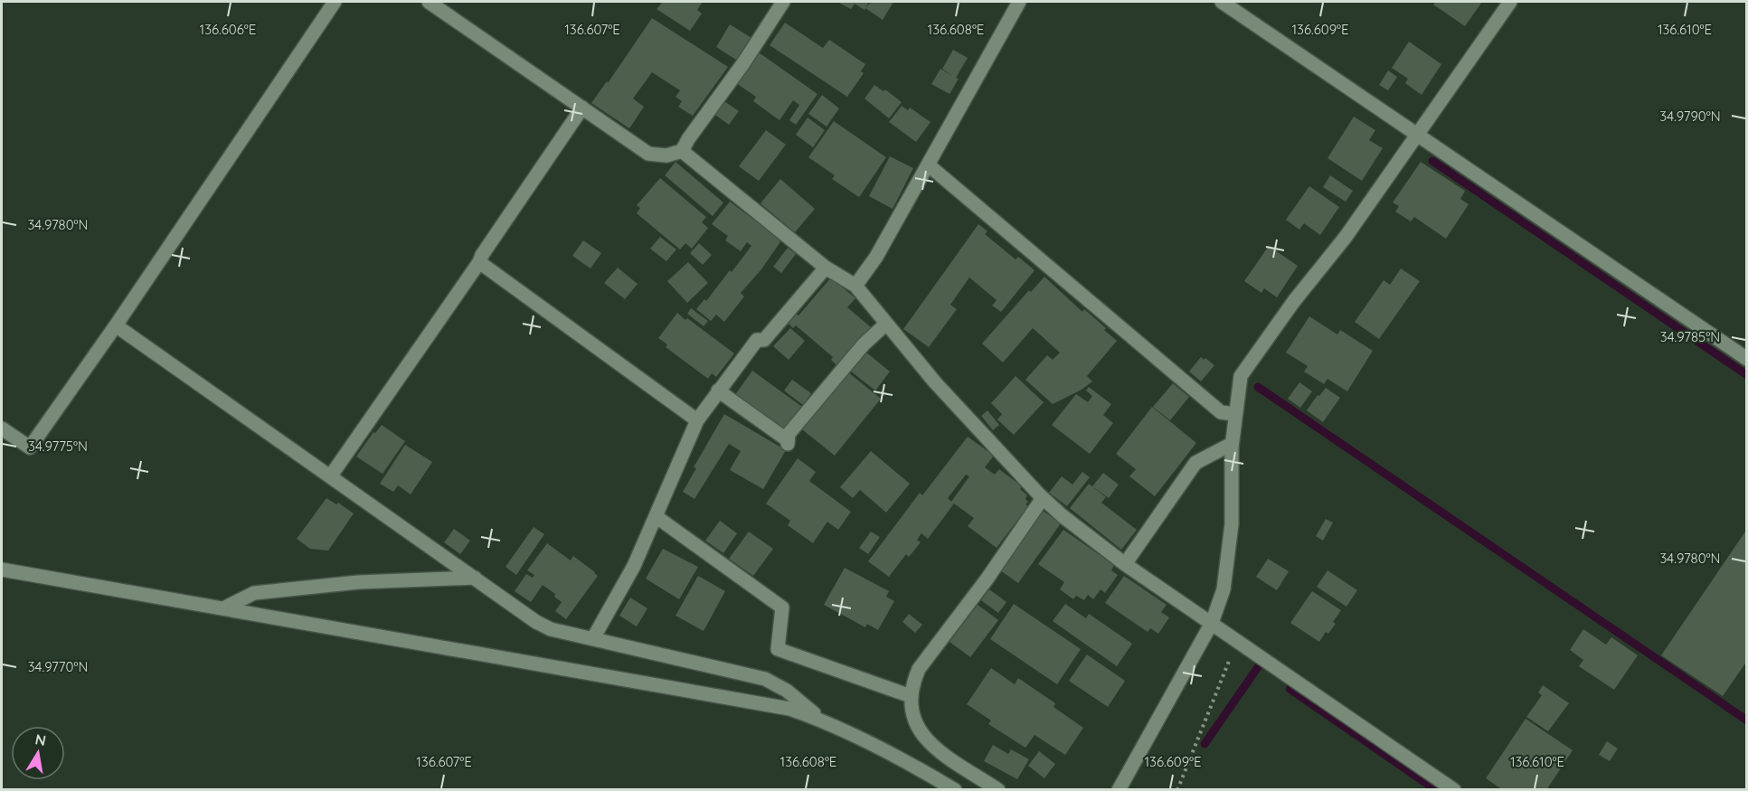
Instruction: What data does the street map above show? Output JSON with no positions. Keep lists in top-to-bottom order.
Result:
{
  "north": "top",
  "coordinates": [
    "136.606°E",
    "136.607°E",
    "136.608°E",
    "136.609°E",
    "136.610°E",
    "34.9790°N",
    "34.9780°N",
    "34.9785°N",
    "34.9775°N",
    "34.9770°N"
  ]
}
